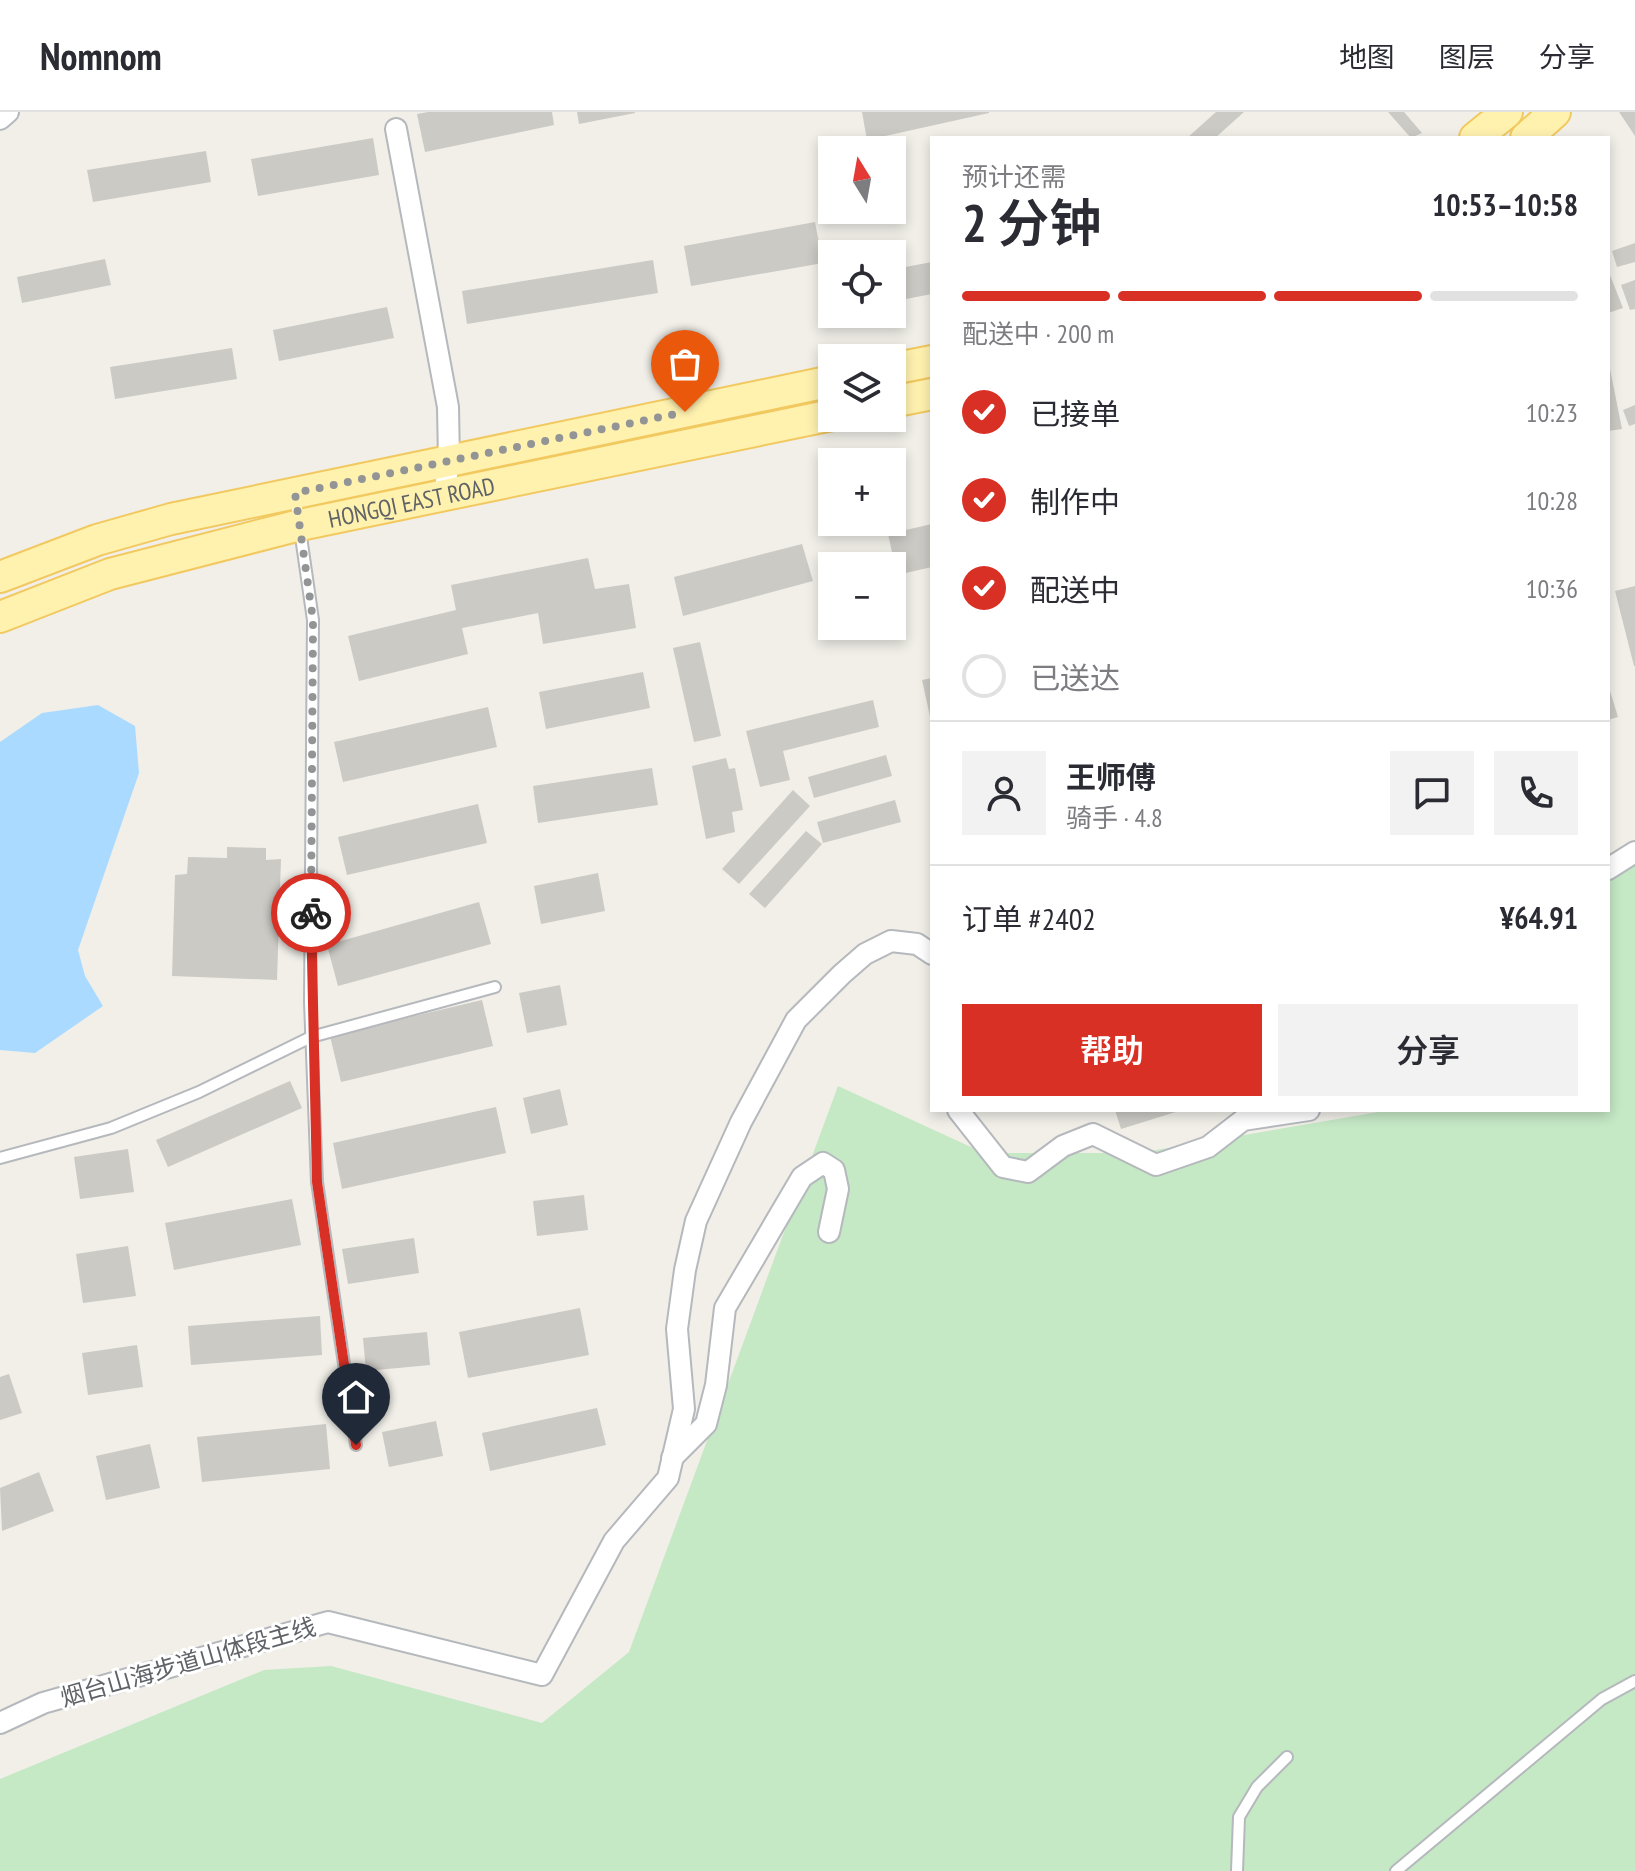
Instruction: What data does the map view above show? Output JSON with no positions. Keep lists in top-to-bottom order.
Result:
{
  "streets": {
    "main road": ["HONGQI EAST ROAD"],
    "street": ["烟台山海步道山体段主线"]
  },
  "north": "top",
  "page": {
    "header": "Nomnom",
    "nav": ["地图", "图层", "分享"],
    "map_buttons": ["+", "−"],
    "heading": ["2 分钟", "预计还需", "10:53–10:58"],
    "panel": [
      "王师傅",
      "骑手 · 4.8",
      "订单 #2402",
      "¥64.91"
    ],
    "bar": "配送中 · 200 m",
    "list": [
      ["已接单", "10:23"],
      ["制作中", "10:28"],
      ["配送中", "10:36"],
      "已送达"
    ],
    "buttons": ["帮助", "分享"]
  }
}
